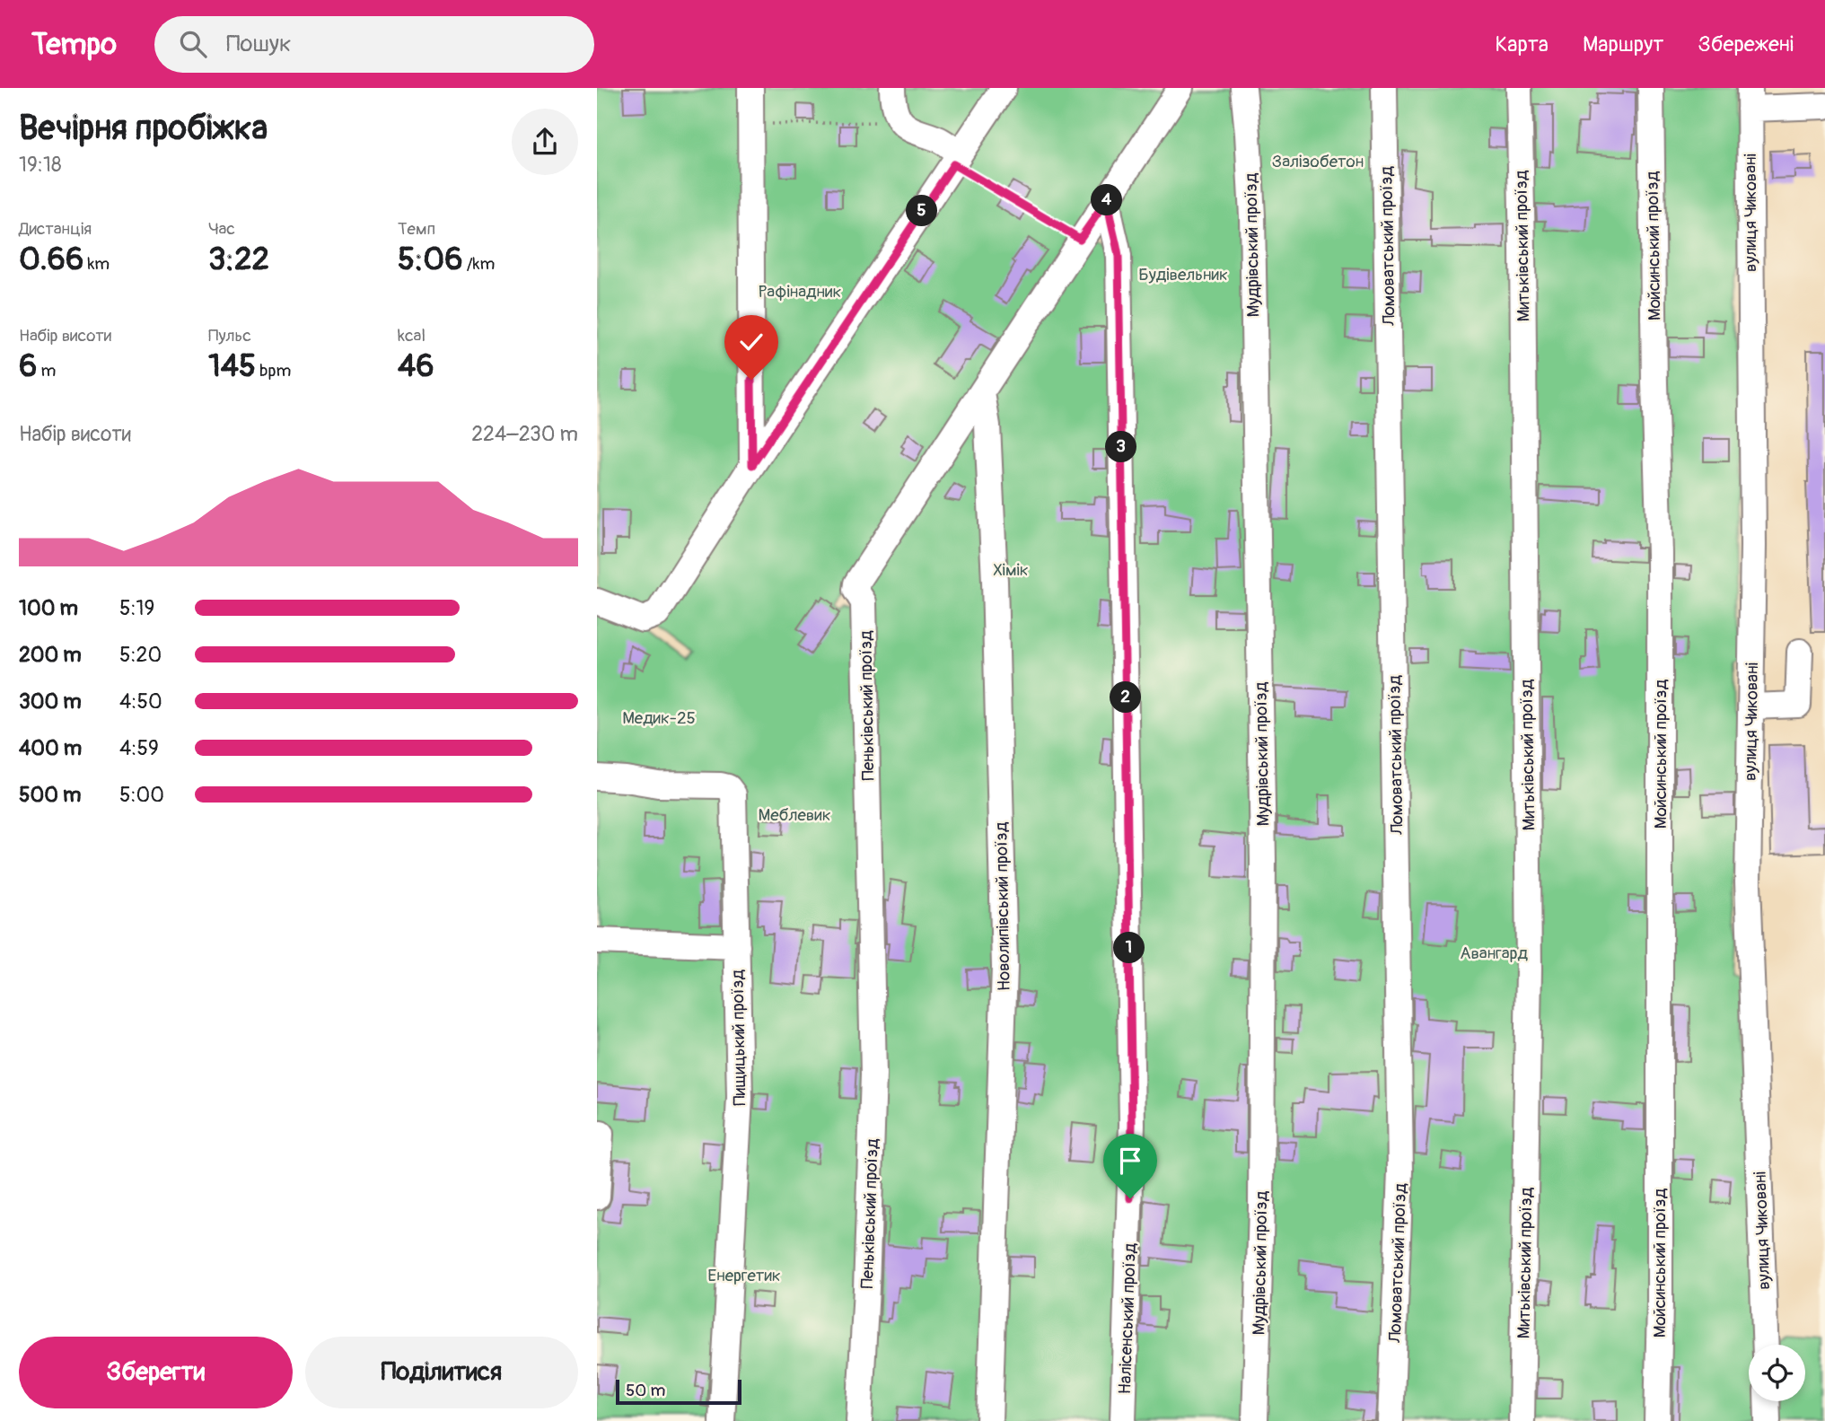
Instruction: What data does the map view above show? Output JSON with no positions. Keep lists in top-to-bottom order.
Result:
{
  "streets": {
    "street": [
      "вулиця Чиковані",
      "Мудрівський проїзд",
      "Ломоватський проїзд",
      "Митьківський проїзд",
      "Мойсинський проїзд",
      "Пеньківський проїзд",
      "Новолипівський проїзд",
      "Пищицький проїзд",
      "Налісенський проїзд"
    ]
  },
  "crossings": [
    ["Пеньківський проїзд", "Новолипівський проїзд"],
    ["Пеньківський проїзд", "Налісенський проїзд"]
  ],
  "parks": [
    "Залізобетон",
    "Будівельник",
    "Рафінадник",
    "Хімік",
    "Медик-25",
    "Меблевик",
    "Авангард",
    "Енергетик"
  ],
  "scale_bar": "50 m",
  "page": {
    "header": "Tempo",
    "search": "Пошук",
    "nav": ["Карта", "Маршрут", "Збережені"],
    "heading": ["Вечірня пробіжка", "19:18"],
    "pins": [
      "4",
      "5",
      "3",
      "2",
      "1"
    ],
    "stats": [
      ["Дистанція", "0.66 km"],
      ["Час", "3:22"],
      ["Темп", "5:06 /km"],
      ["Набір висоти", "6 m"],
      ["Пульс", "145 bpm"],
      ["kcal", "46"]
    ],
    "chart": ["Набір висоти", "224–230 m"],
    "list": [
      {
        "name": "100 m",
        "note": "5:19"
      },
      {
        "name": "200 m",
        "note": "5:20"
      },
      {
        "name": "300 m",
        "note": "4:50"
      },
      {
        "name": "400 m",
        "note": "4:59"
      },
      {
        "name": "500 m",
        "note": "5:00"
      }
    ],
    "buttons": ["Зберегти", "Поділитися"],
    "scale": "50 m"
  }
}
